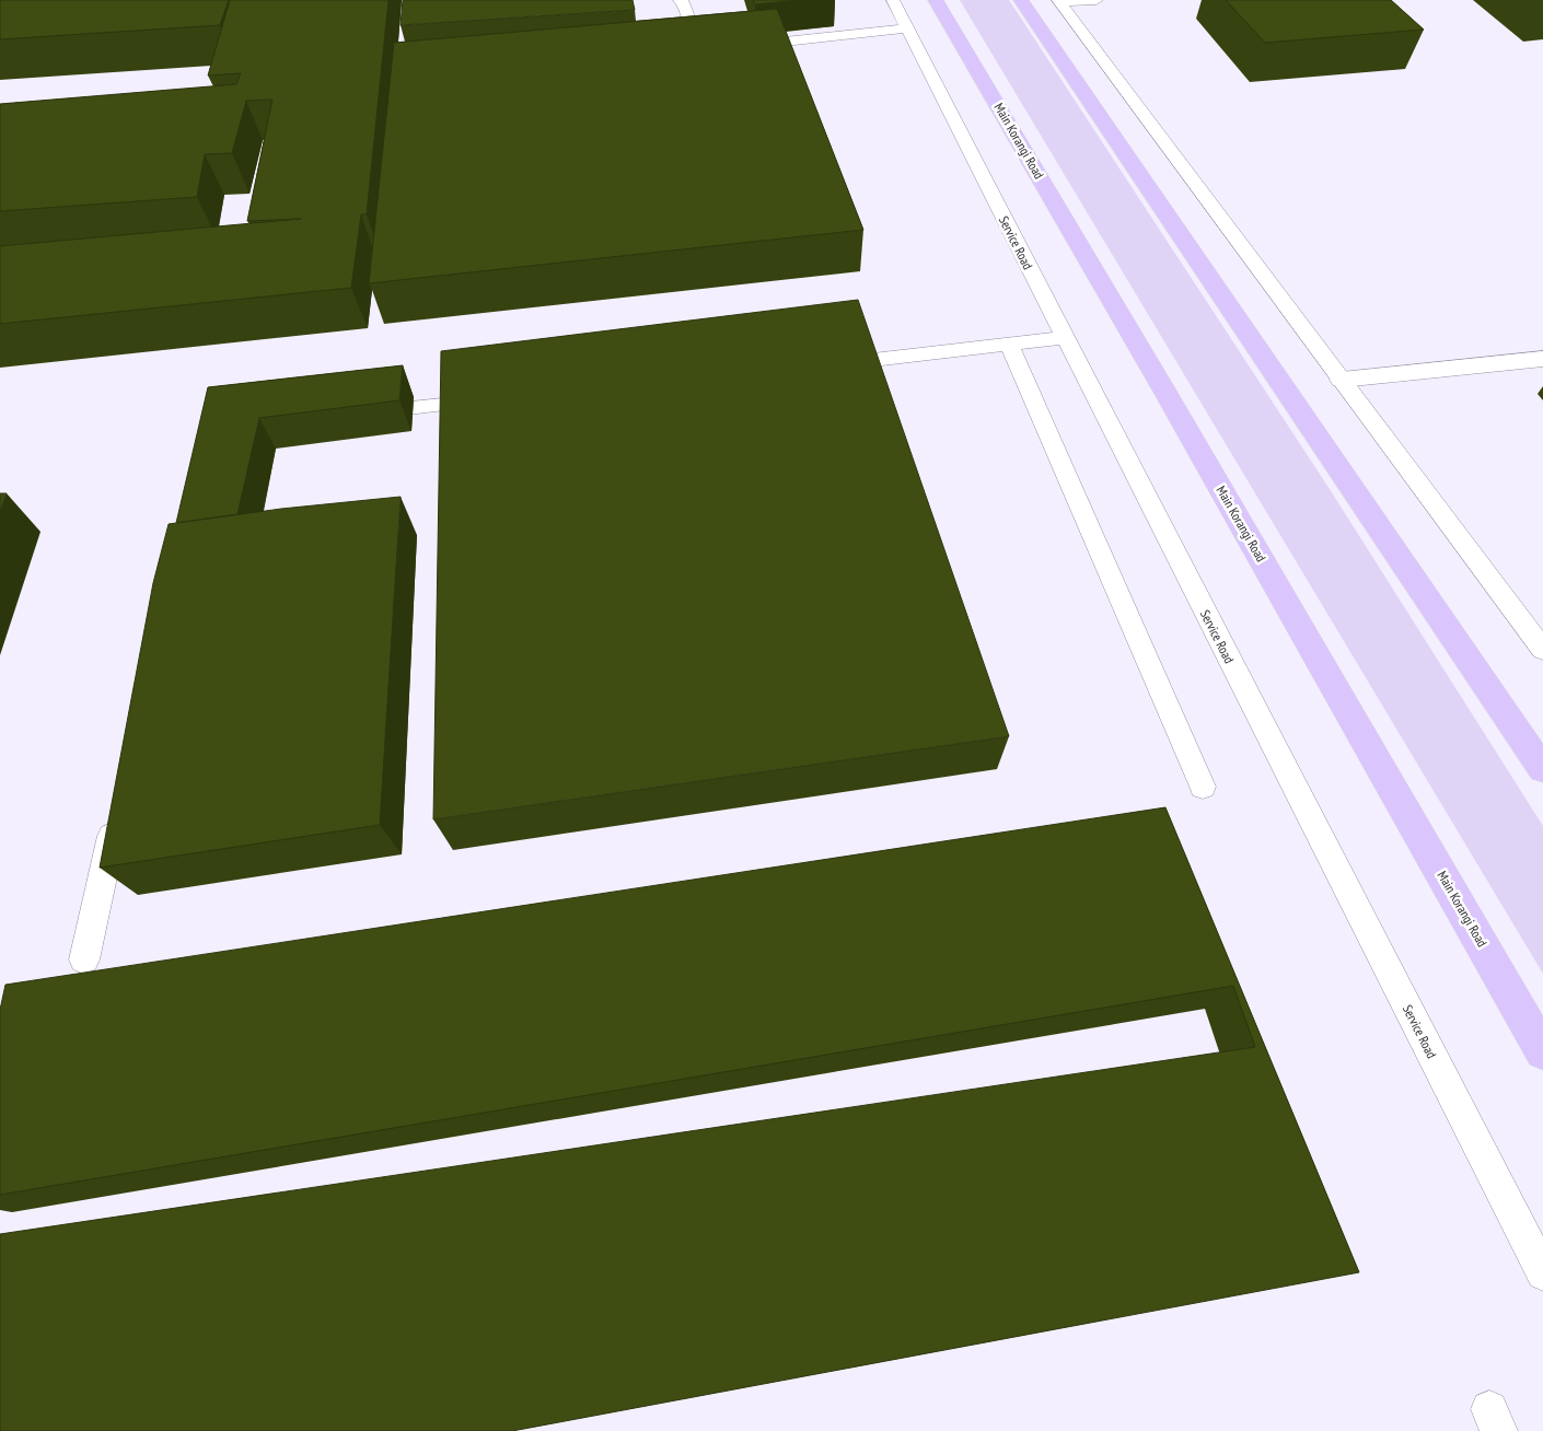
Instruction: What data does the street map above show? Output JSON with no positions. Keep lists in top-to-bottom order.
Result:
{
  "streets": {
    "main road": ["Main Korangi Road"],
    "lane": ["Service Road"]
  }
}
